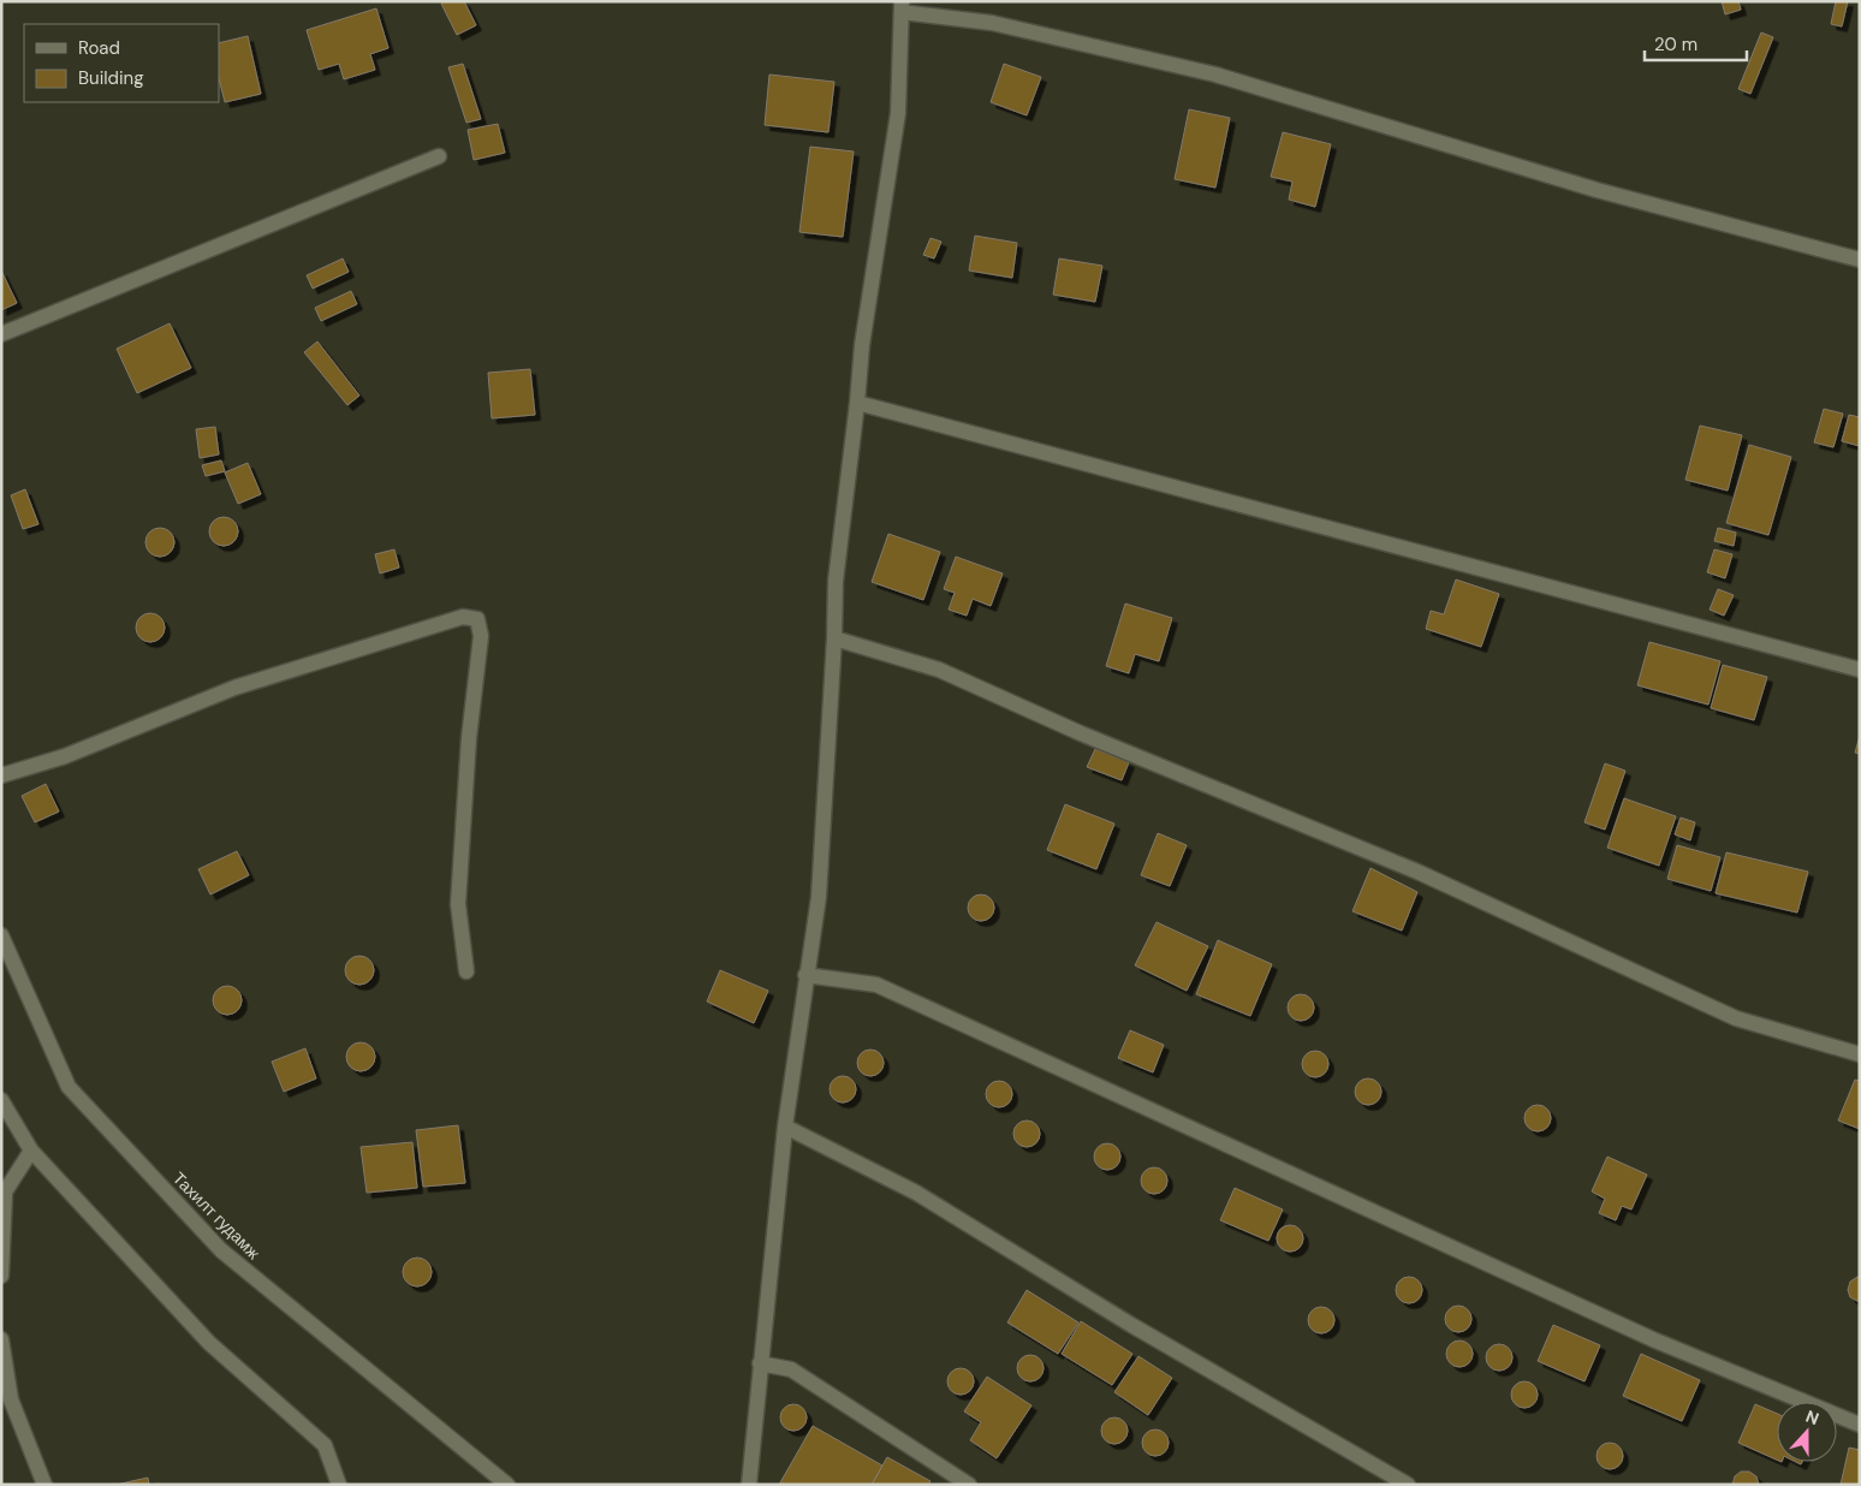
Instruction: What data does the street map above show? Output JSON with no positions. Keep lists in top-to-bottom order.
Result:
{
  "streets": {
    "street": ["Тахилт гудамж"]
  },
  "legend": ["Road", "Building"],
  "scale_bar": "20 m",
  "north": "top"
}
